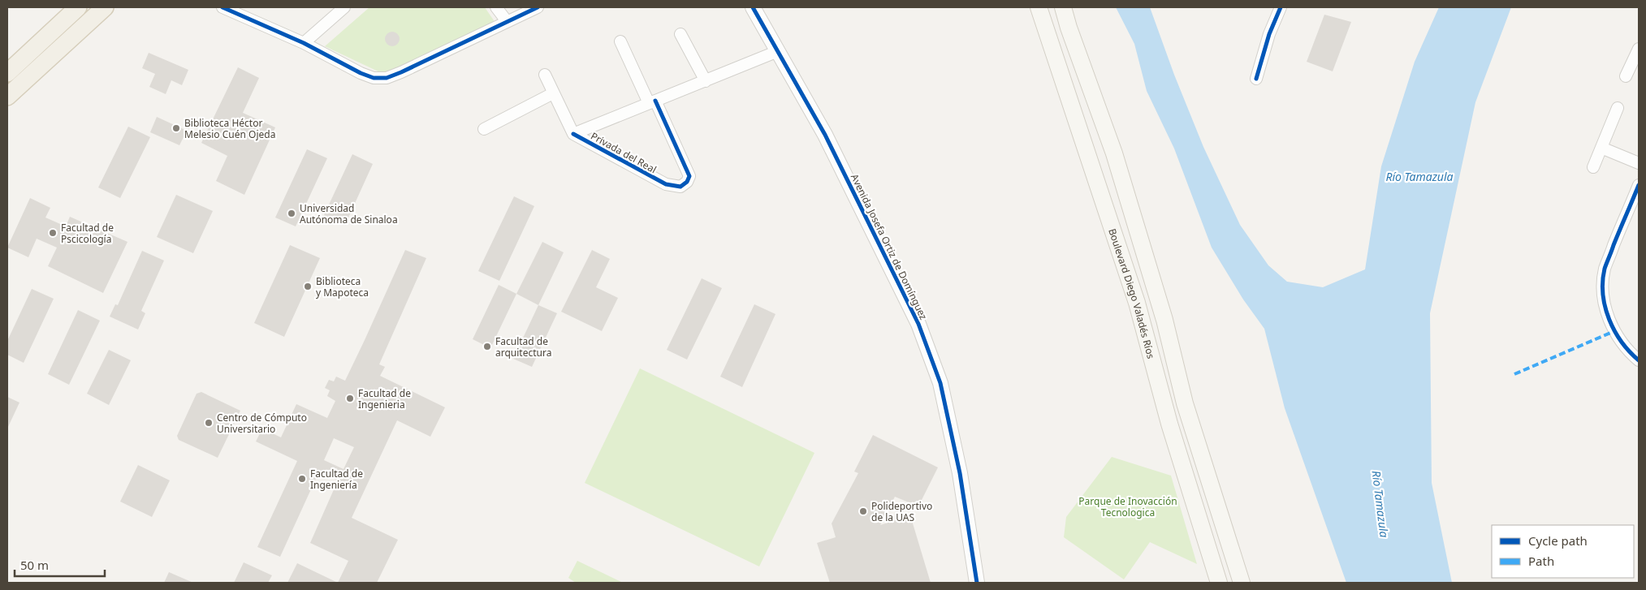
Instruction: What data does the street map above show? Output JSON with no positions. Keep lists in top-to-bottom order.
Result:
{
  "streets": {
    "main road": ["Boulevard Diego Valadés Ríos"],
    "street": ["Privada del Real", "Avenida Josefa Ortiz de Domínguez"]
  },
  "crossings": [
    ["Privada del Real", "Avenida Josefa Ortiz de Domínguez"]
  ],
  "water": ["Río Tamazula"],
  "parks": ["Parque de Inovacción Tecnologica"],
  "places": [
    "Biblioteca Héctor Melesio Cuén Ojeda",
    "Universidad Autónoma de Sinaloa",
    "Facultad de Pscicología",
    "Biblioteca y Mapoteca",
    "Facultad de arquitectura",
    "Facultad de Ingenieria",
    "Centro de Cómputo Universitario",
    "Facultad de Ingeniería",
    "Polideportivo de la UAS"
  ],
  "legend": ["Cycle path", "Path"],
  "scale_bar": "50 m"
}
